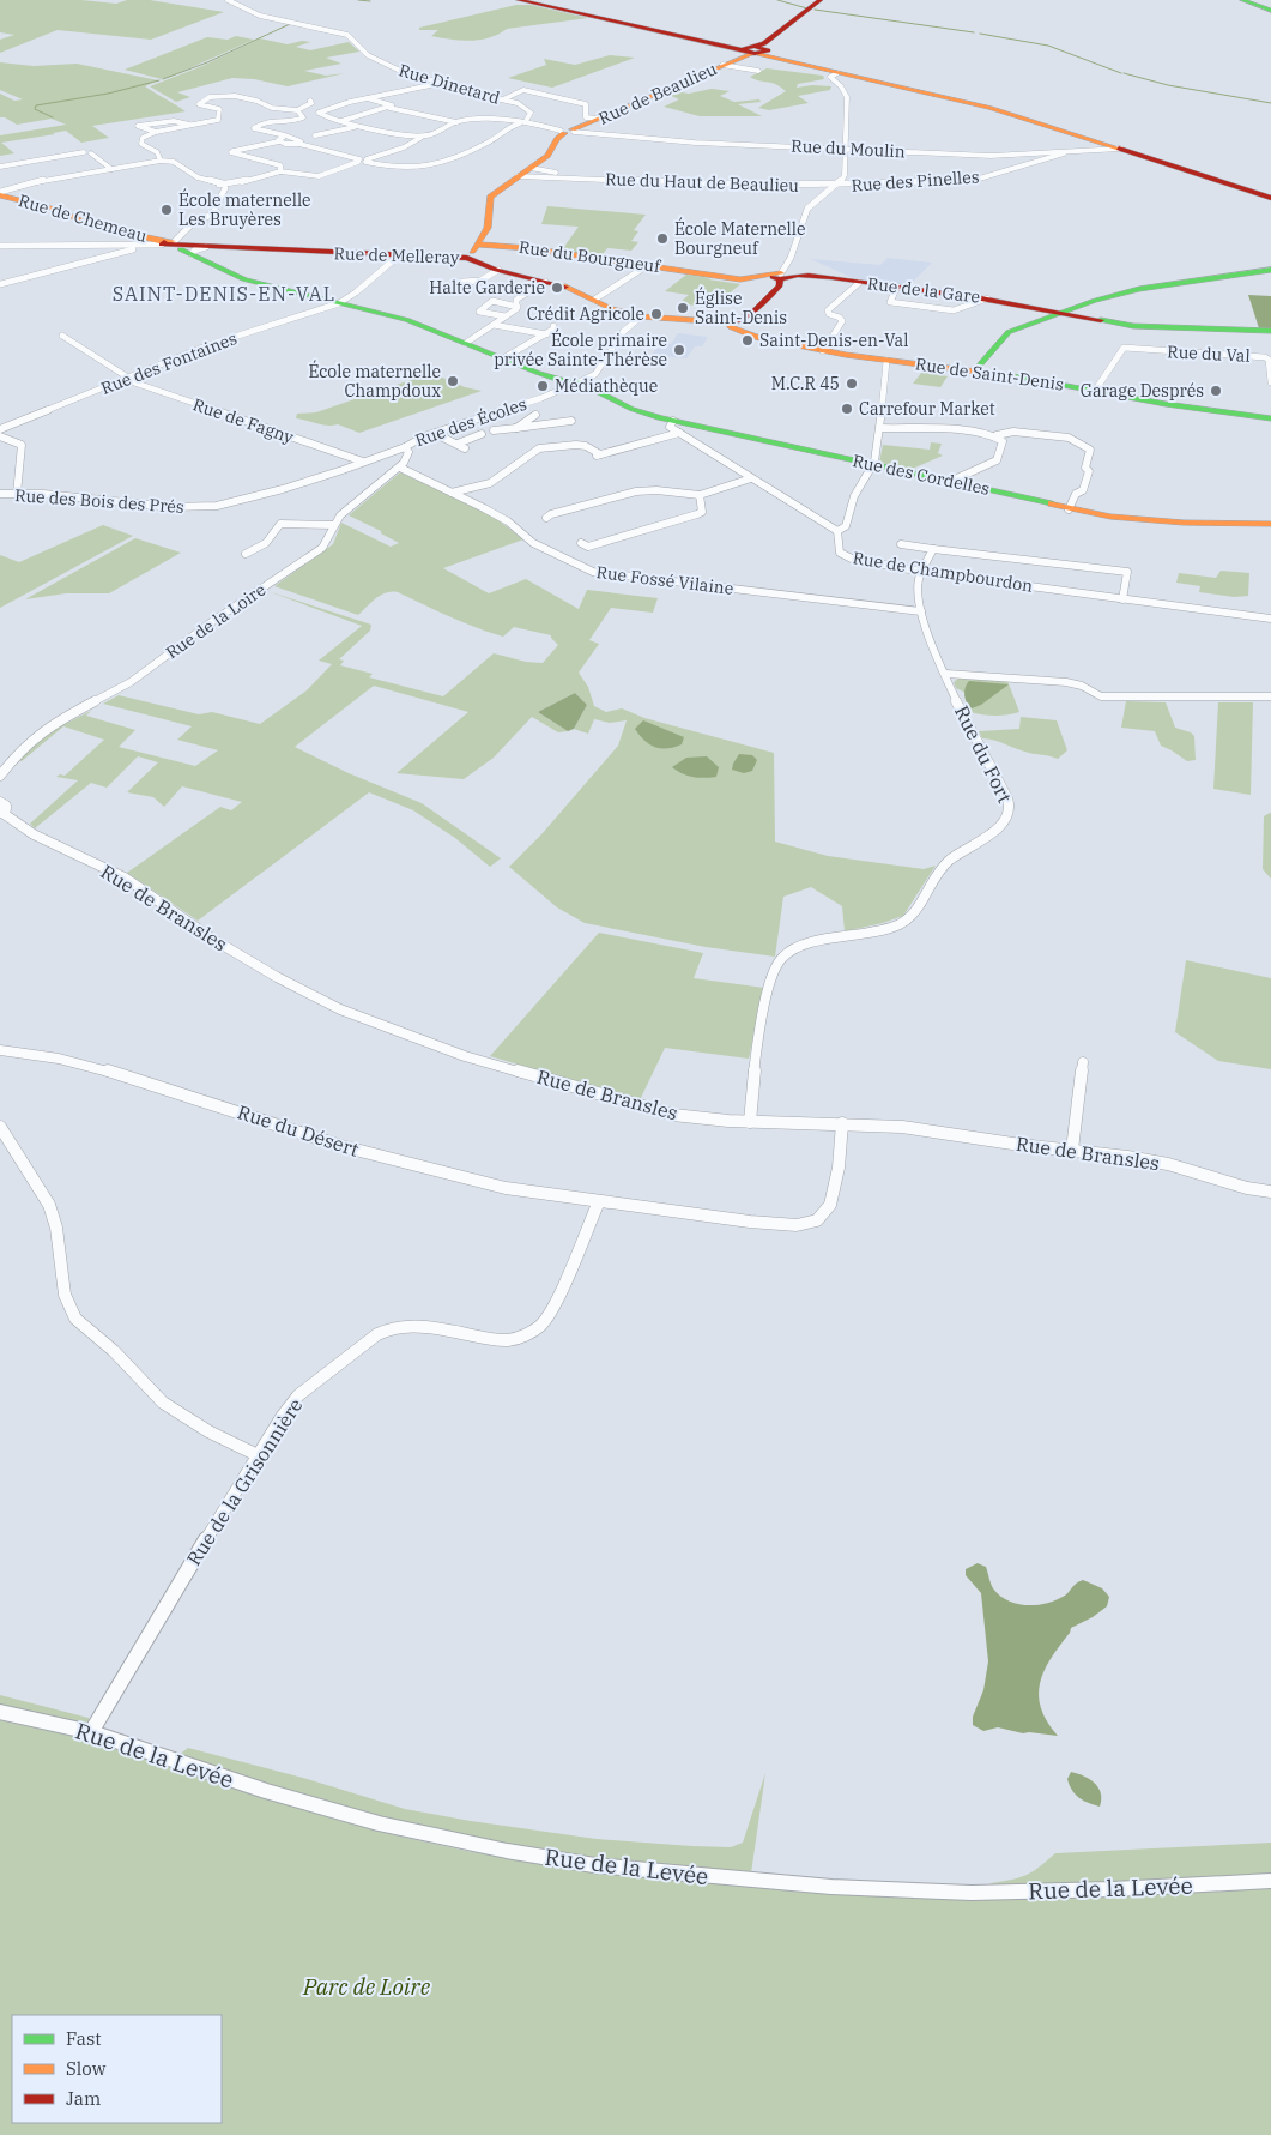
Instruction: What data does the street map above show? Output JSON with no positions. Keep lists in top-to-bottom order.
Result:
{
  "streets": {
    "street": [
      "Rue Dinetard",
      "Rue de Beaulieu",
      "Rue du Moulin",
      "Rue des Pinelles",
      "Rue du Haut de Beaulieu",
      "Rue de Chemeau",
      "Rue de Melleray",
      "Rue du Bourgneuf",
      "Rue de la Gare",
      "Rue du Val",
      "Rue des Fontaines",
      "Rue de Saint-Denis",
      "Rue de Fagny",
      "Rue des Écoles",
      "Rue des Cordelles",
      "Rue des Bois des Prés",
      "Rue de Champbourdon",
      "Rue Fossé Vilaine",
      "Rue de la Loire",
      "Rue du Fort",
      "Rue de Bransles",
      "Rue du Désert",
      "Rue de la Grisonnière",
      "Rue de la Levée"
    ]
  },
  "crossings": [
    ["Rue de Beaulieu", "Rue du Moulin"],
    ["Rue du Moulin", "Rue des Pinelles"],
    ["Rue des Pinelles", "Rue du Haut de Beaulieu"],
    ["Rue des Pinelles", "Rue du Bourgneuf"],
    ["Rue des Pinelles", "Rue de la Gare"],
    ["Rue de Chemeau", "Rue de Melleray"],
    ["Rue de Chemeau", "Rue des Cordelles"],
    ["Rue de Melleray", "Rue des Fontaines"],
    ["Rue de Melleray", "Rue de Saint-Denis"],
    ["Rue de Melleray", "Rue des Écoles"],
    ["Rue de Melleray", "Rue des Cordelles"],
    ["Rue du Bourgneuf", "Rue de la Gare"],
    ["Rue du Val", "Rue de Saint-Denis"],
    ["Rue des Fontaines", "Rue de Fagny"],
    ["Rue des Fontaines", "Rue des Cordelles"],
    ["Rue de Saint-Denis", "Rue des Écoles"],
    ["Rue de Fagny", "Rue des Bois des Prés"],
    ["Rue des Écoles", "Rue des Cordelles"],
    ["Rue des Écoles", "Rue des Bois des Prés"],
    ["Rue des Cordelles", "Rue de Champbourdon"],
    ["Rue de Champbourdon", "Rue du Fort"],
    ["Rue Fossé Vilaine", "Rue de la Loire"],
    ["Rue Fossé Vilaine", "Rue du Fort"],
    ["Rue du Fort", "Rue de Bransles"],
    ["Rue du Désert", "Rue de la Grisonnière"],
    ["Rue de la Grisonnière", "Rue de la Levée"]
  ],
  "districts": ["SAINT-DENIS-EN-VAL"],
  "parks": ["Parc de Loire"],
  "places": [
    "École maternelle Les Bruyères",
    "École Maternelle Bourgneuf",
    "Halte Garderie",
    "Église Saint-Denis",
    "Crédit Agricole",
    "Saint-Denis-en-Val",
    "École primaire privée Sainte-Thérèse",
    "École maternelle Champdoux",
    "M.C.R 45",
    "Médiathèque",
    "Garage Després",
    "Carrefour Market"
  ],
  "legend": ["Fast", "Slow", "Jam"]
}
